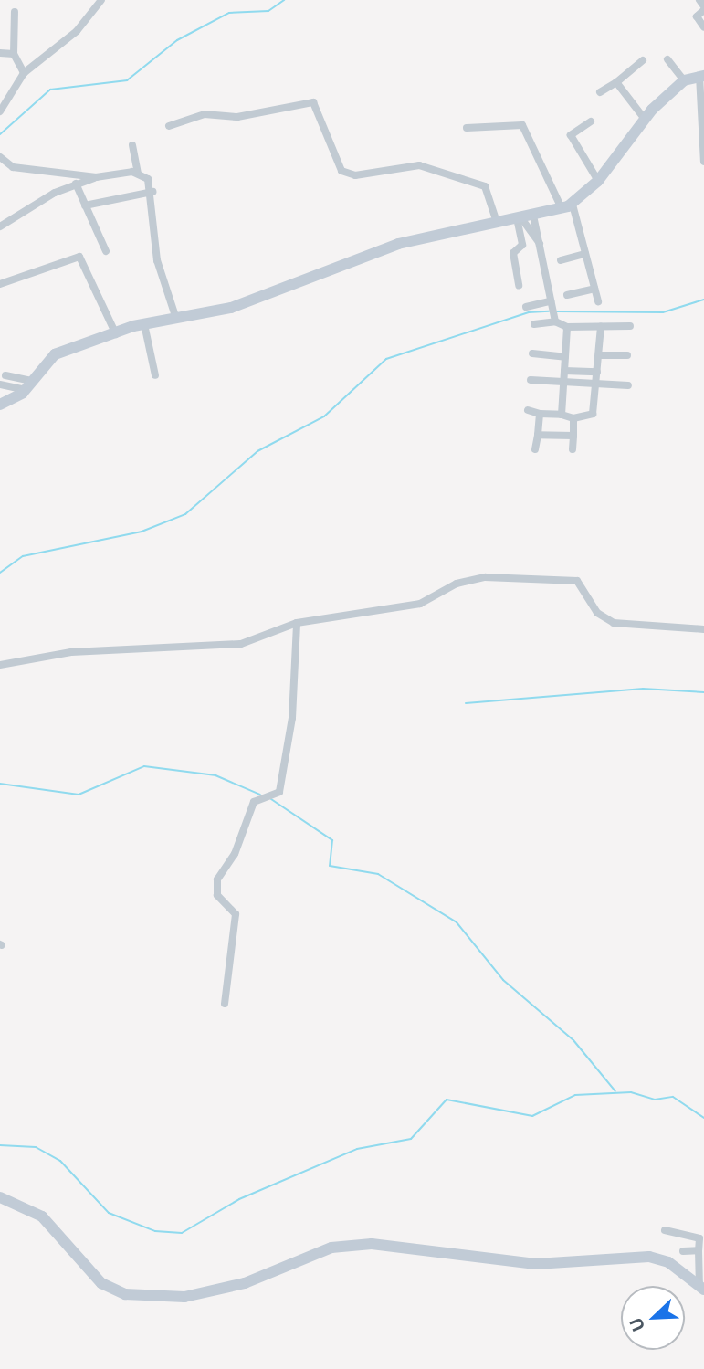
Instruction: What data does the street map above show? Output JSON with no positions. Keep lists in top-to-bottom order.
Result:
{
  "north": "bottom left"
}
